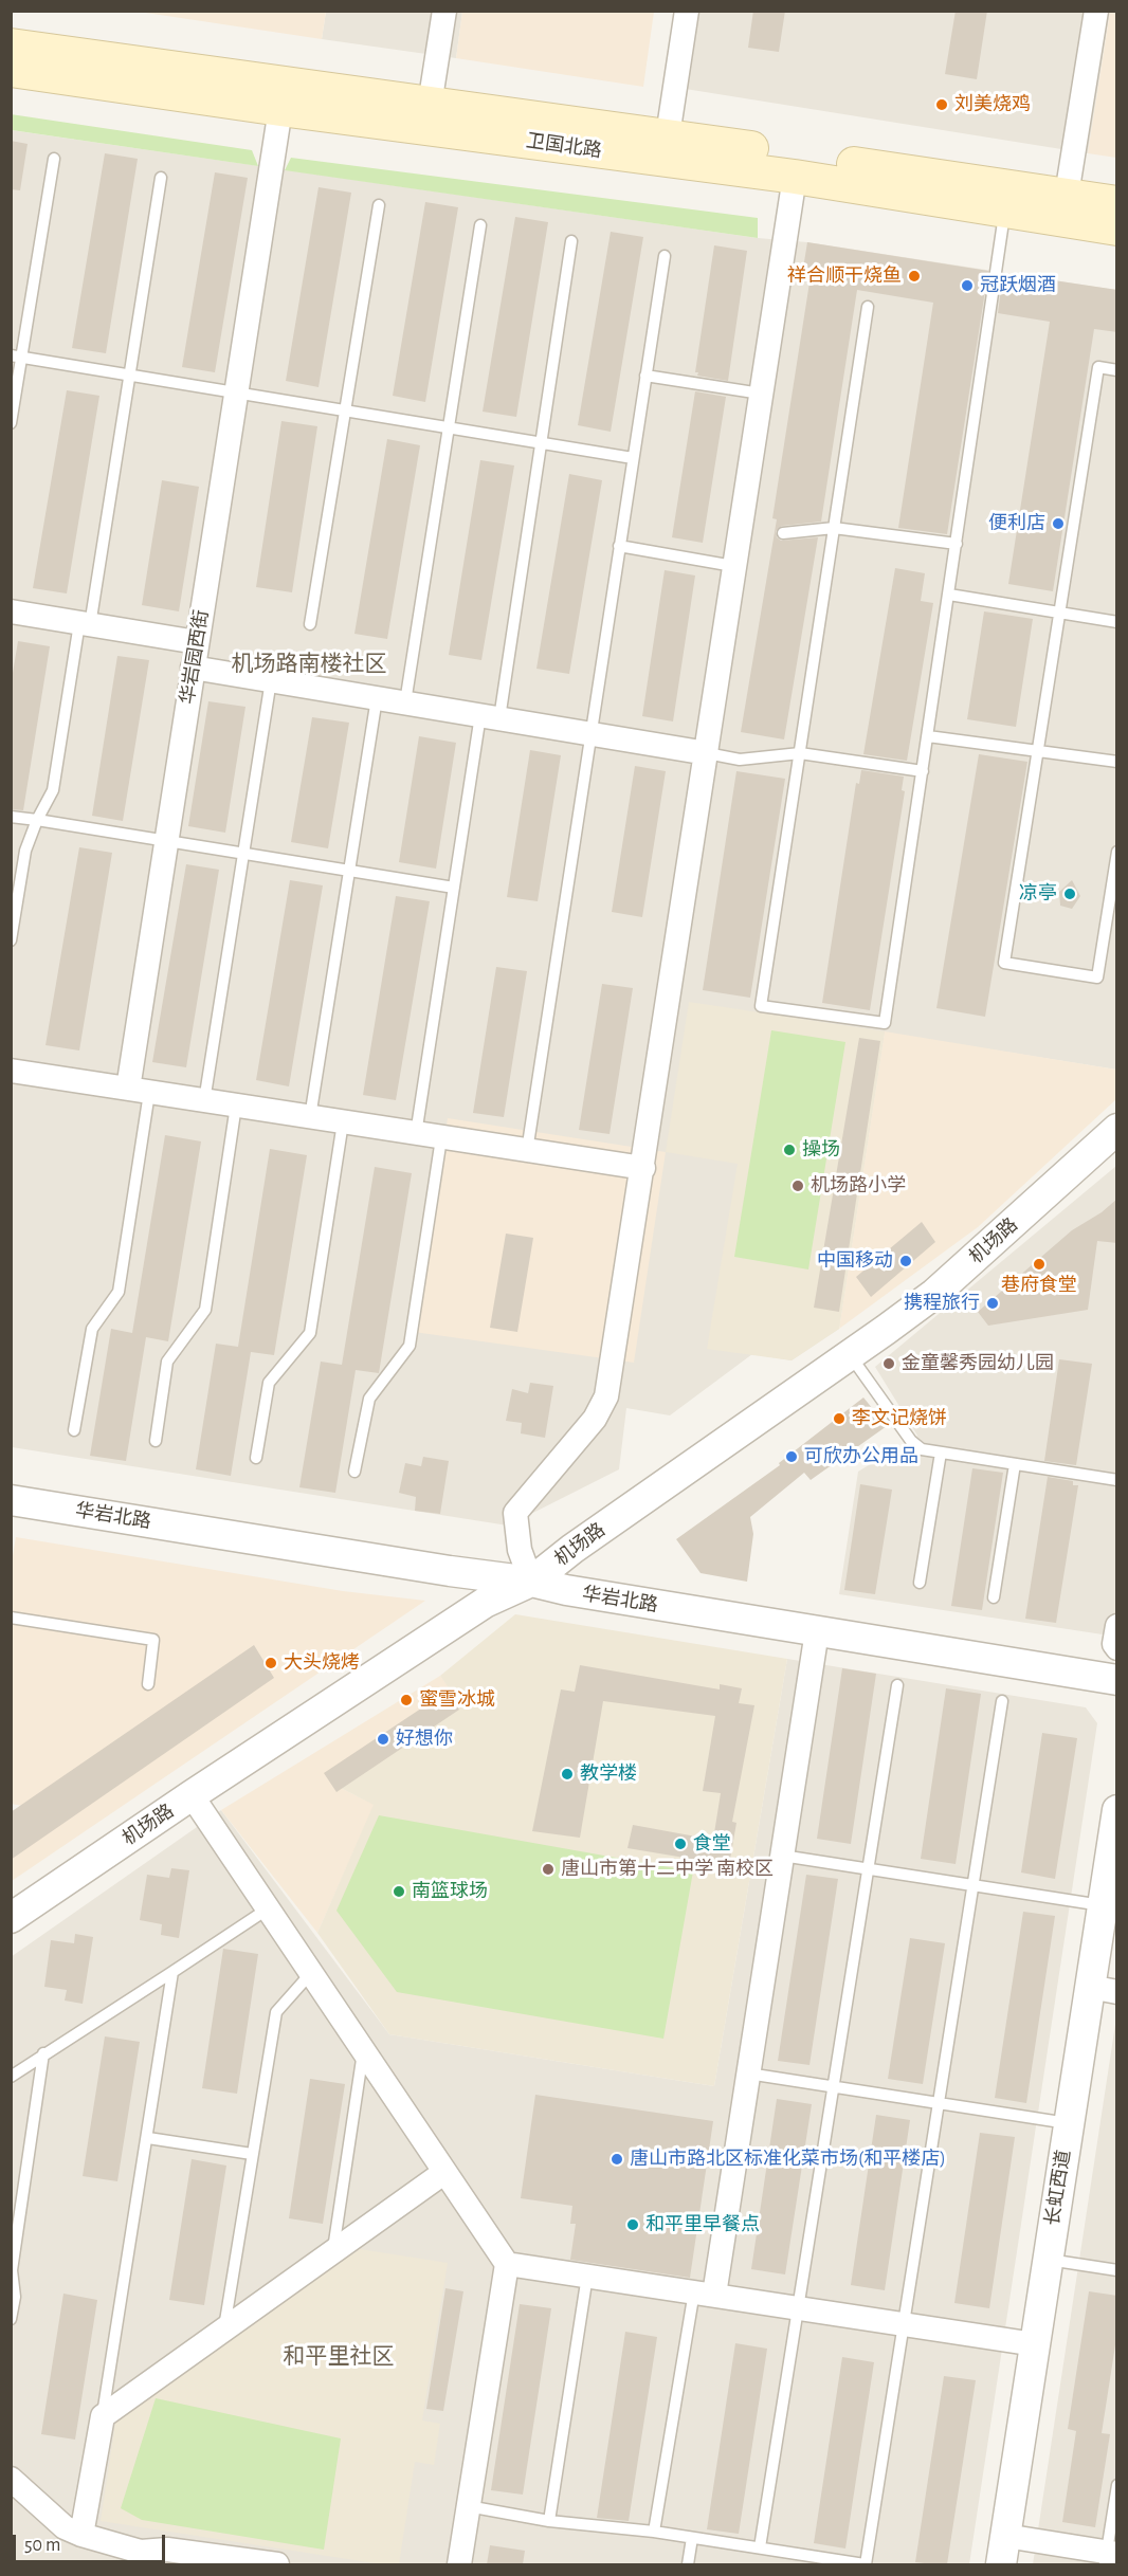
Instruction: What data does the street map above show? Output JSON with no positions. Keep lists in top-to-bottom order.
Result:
{
  "streets": {
    "main road": ["卫国北路"],
    "street": [
      "华岩园西街",
      "机场路",
      "华岩北路",
      "长虹西道"
    ]
  },
  "crossings": [
    ["卫国北路", "华岩园西街"],
    ["机场路", "华岩北路"]
  ],
  "districts": ["机场路南楼社区", "和平里社区"],
  "places": [
    "刘美烧鸡",
    "祥合顺干烧鱼",
    "冠跃烟酒",
    "便利店",
    "凉亭",
    "操场",
    "机场路小学",
    "中国移动",
    "巷府食堂",
    "携程旅行",
    "金童馨秀园幼儿园",
    "李文记烧饼",
    "可欣办公用品",
    "大头烧烤",
    "蜜雪冰城",
    "好想你",
    "教学楼",
    "食堂",
    "唐山市第十二中学 南校区",
    "南篮球场",
    "唐山市路北区标准化菜市场(和平楼店)",
    "和平里早餐点"
  ],
  "scale_bar": "50 m"
}
